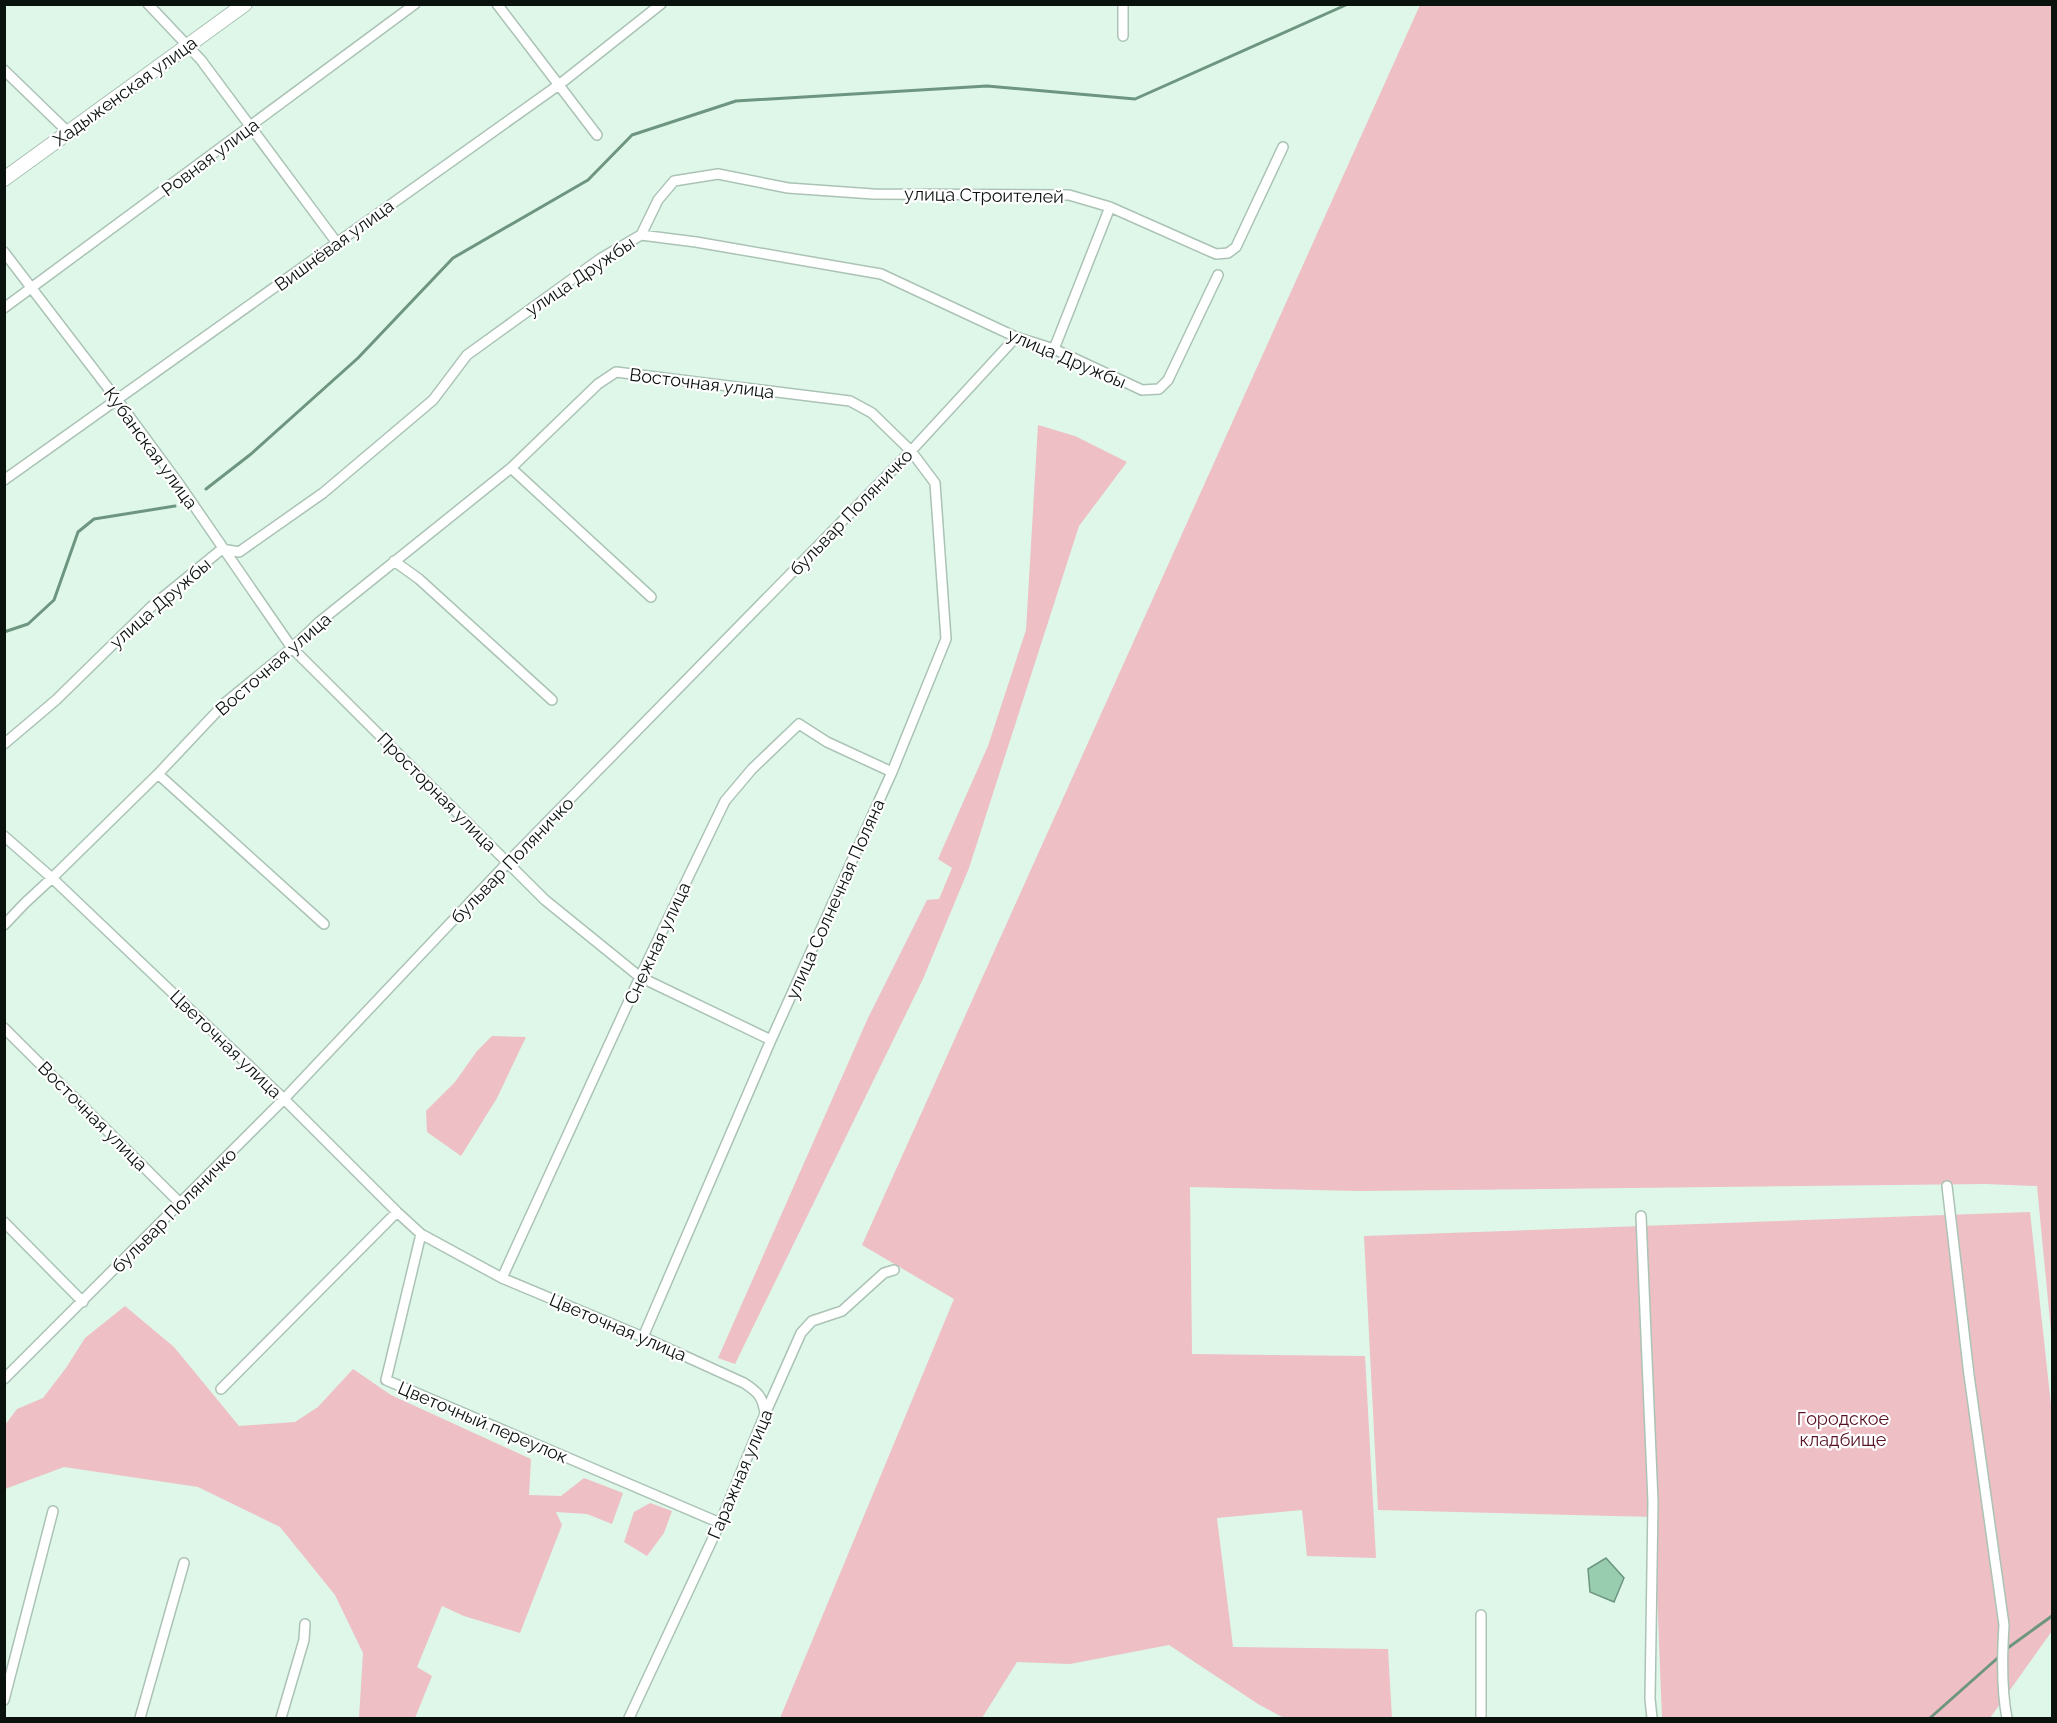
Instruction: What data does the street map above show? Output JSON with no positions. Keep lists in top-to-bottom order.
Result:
{
  "streets": {
    "main road": ["Хадыженская улица"],
    "street": [
      "Ровная улица",
      "улица Строителей",
      "Вишнёвая улица",
      "улица Дружбы",
      "Восточная улица",
      "Кубанская улица",
      "бульвар Поляничко",
      "Просторная улица",
      "улица Солнечная Поляна",
      "Снежная улица",
      "Цветочная улица",
      "Цветочный переулок",
      "Гаражная улица"
    ]
  },
  "crossings": [
    ["Ровная улица", "Кубанская улица"],
    ["улица Строителей", "улица Дружбы"],
    ["Вишнёвая улица", "Кубанская улица"],
    ["улица Дружбы", "Кубанская улица"],
    ["улица Дружбы", "бульвар Поляничко"],
    ["Восточная улица", "Кубанская улица"],
    ["Восточная улица", "бульвар Поляничко"],
    ["Восточная улица", "Просторная улица"],
    ["Восточная улица", "улица Солнечная Поляна"],
    ["Восточная улица", "Цветочная улица"],
    ["Кубанская улица", "Просторная улица"],
    ["бульвар Поляничко", "Просторная улица"],
    ["бульвар Поляничко", "улица Солнечная Поляна"],
    ["бульвар Поляничко", "Цветочная улица"],
    ["Просторная улица", "улица Солнечная Поляна"],
    ["Просторная улица", "Снежная улица"],
    ["улица Солнечная Поляна", "Снежная улица"],
    ["улица Солнечная Поляна", "Цветочная улица"],
    ["Снежная улица", "Цветочная улица"],
    ["Цветочная улица", "Цветочный переулок"],
    ["Цветочная улица", "Гаражная улица"],
    ["Цветочный переулок", "Гаражная улица"]
  ],
  "parks": ["Городское кладбище"]
}
